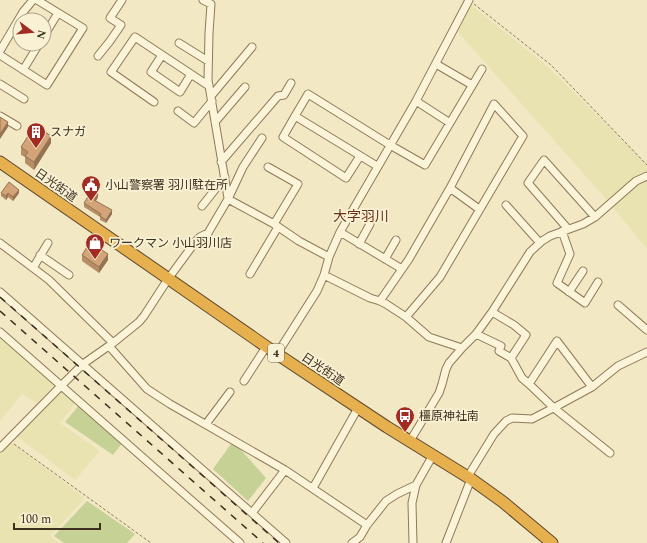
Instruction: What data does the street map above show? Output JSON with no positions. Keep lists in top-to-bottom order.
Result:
{
  "streets": {
    "highway": ["日光街道", "4"]
  },
  "districts": ["大字羽川"],
  "places": {
    "building": ["スナガ"],
    "public building": ["小山警察署 羽川駐在所"],
    "shop": ["ワークマン 小山羽川店"],
    "bus stop": ["橿原神社南"]
  },
  "scale_bar": "100 m",
  "north": "right"
}
